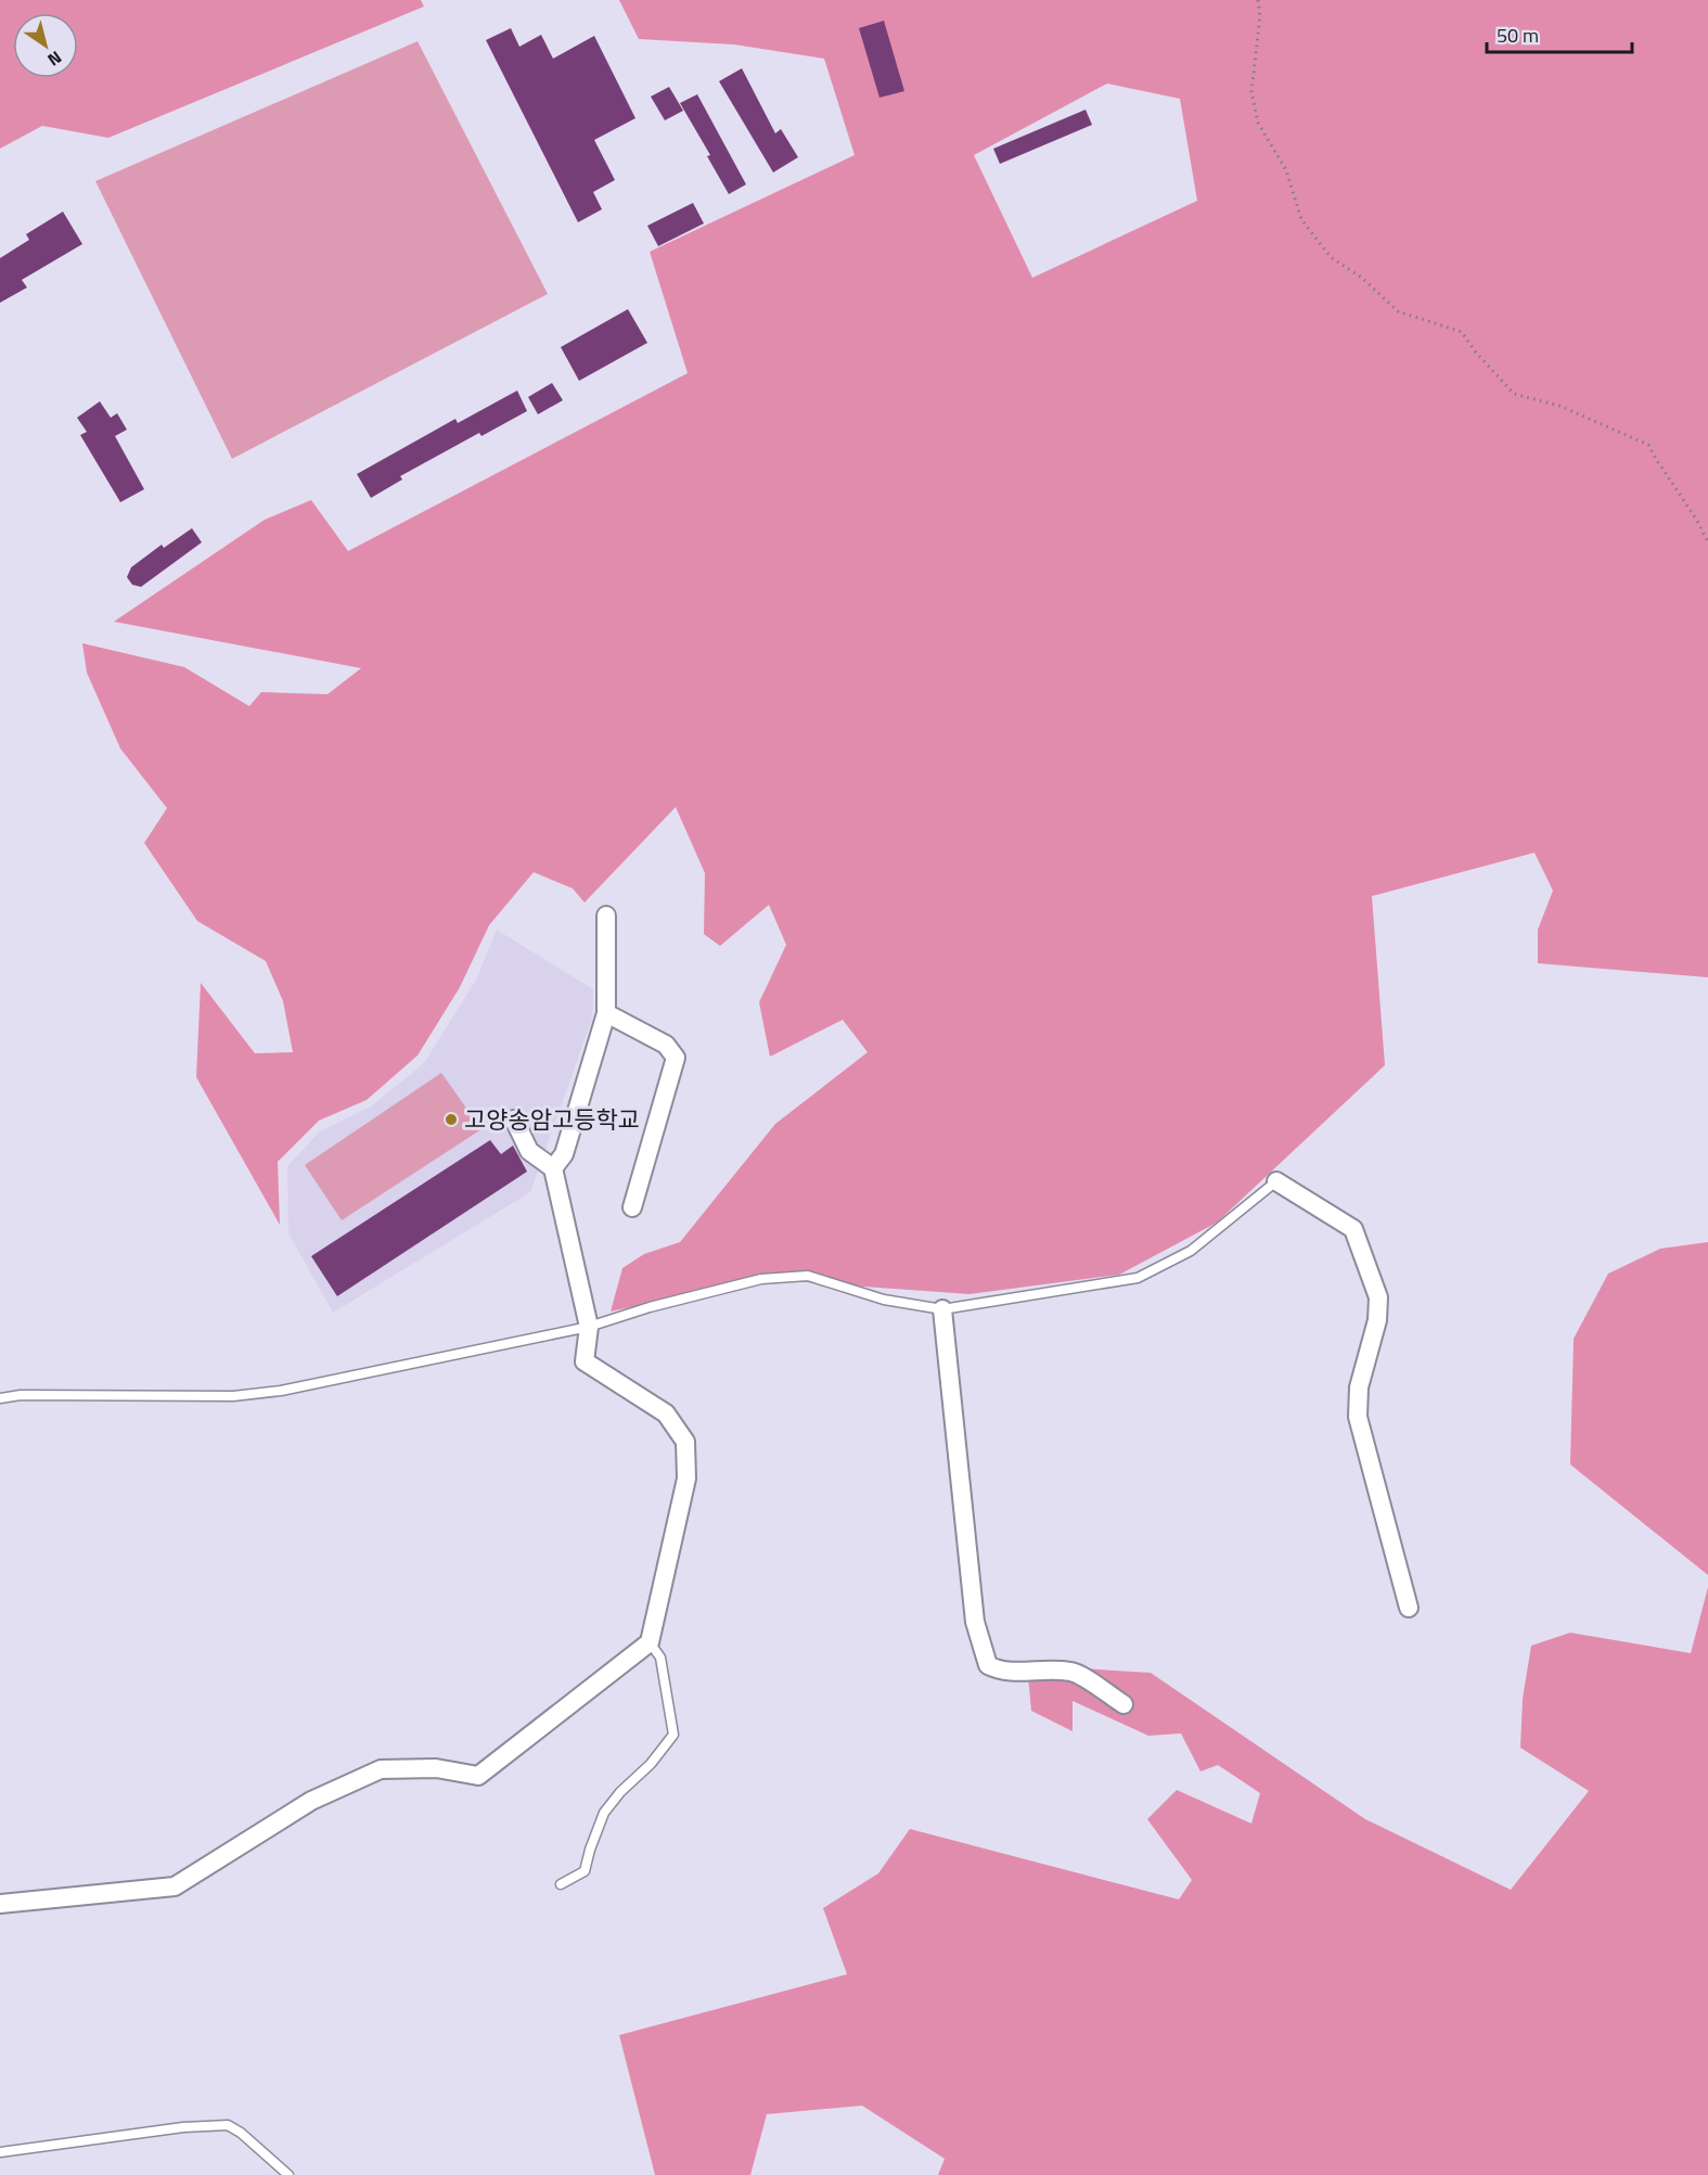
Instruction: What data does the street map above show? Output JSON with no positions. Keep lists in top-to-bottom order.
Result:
{
  "places": ["고양송암고등학교"],
  "scale_bar": "50 m",
  "north": "bottom right"
}
